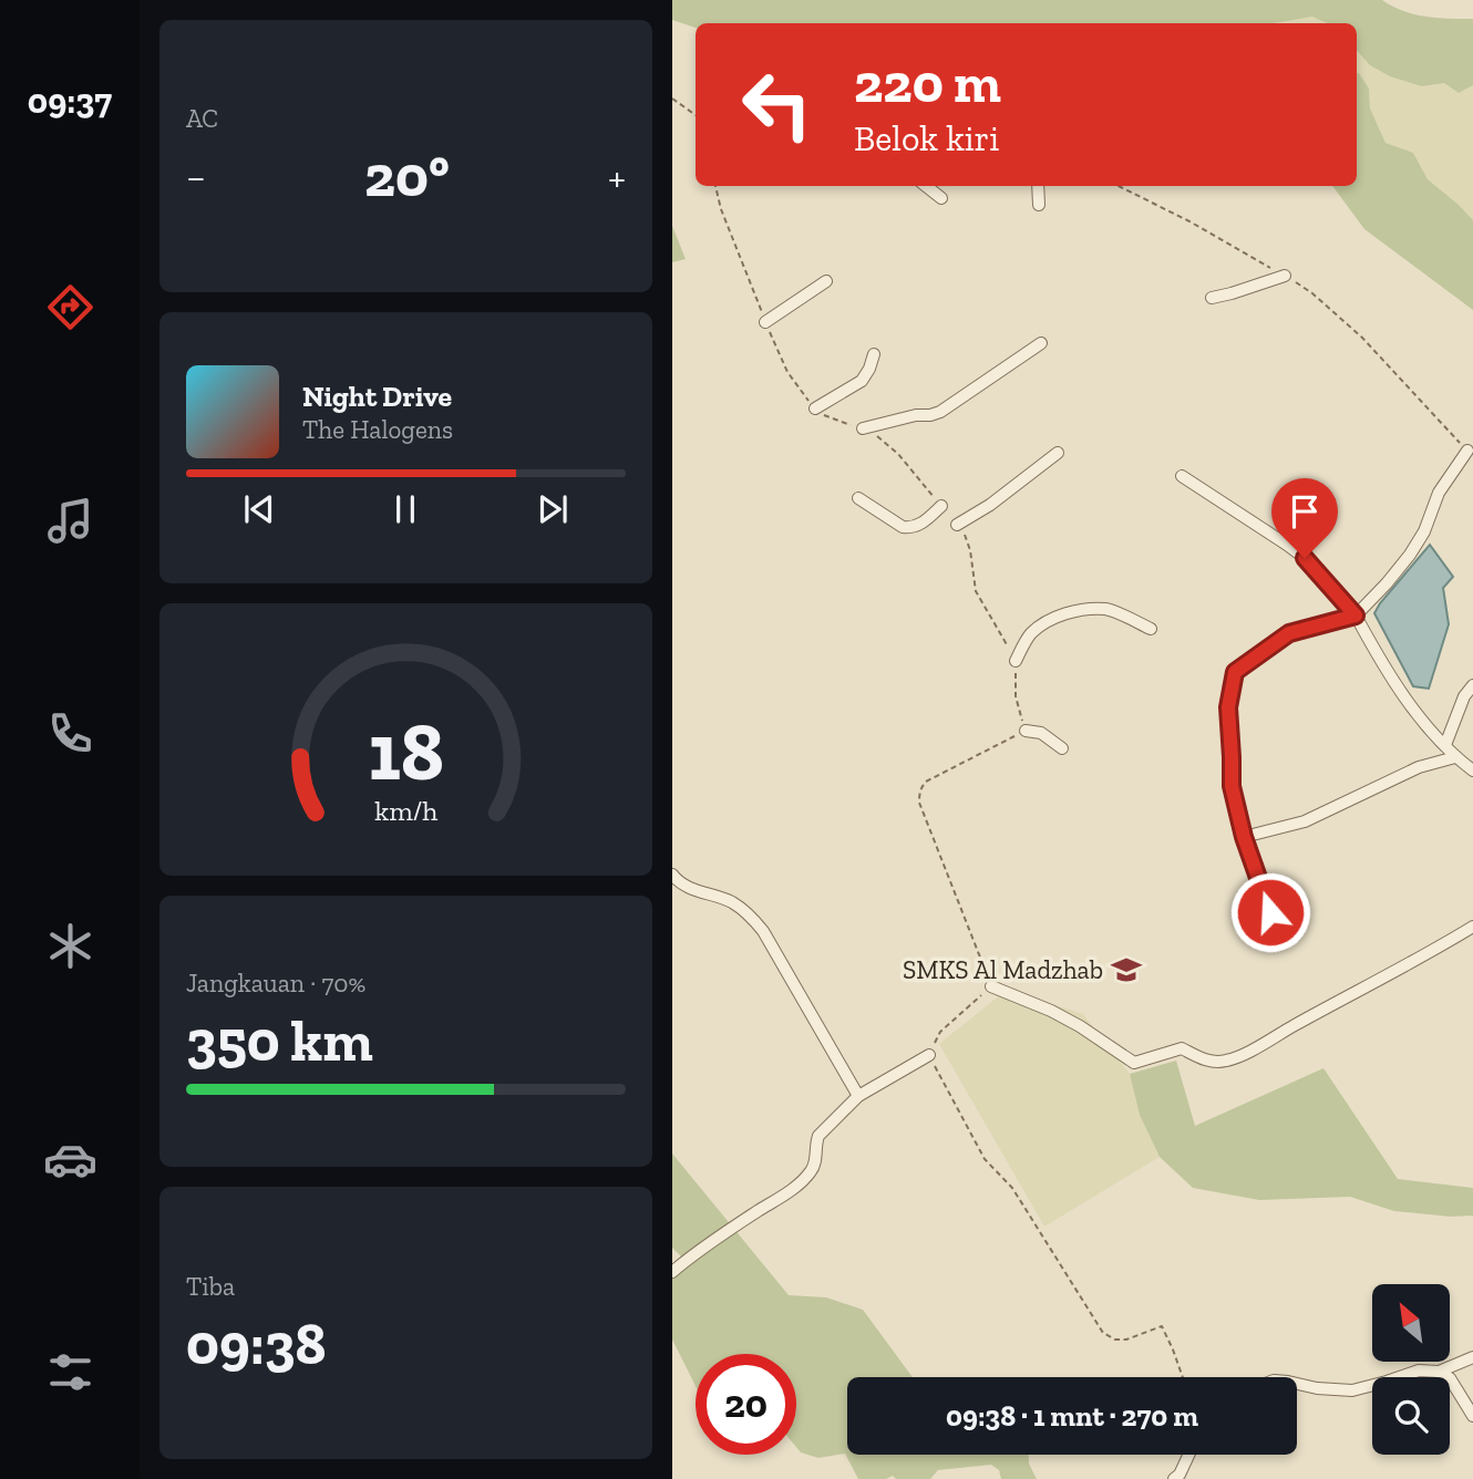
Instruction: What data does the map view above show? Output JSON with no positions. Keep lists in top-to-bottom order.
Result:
{
  "places": {
    "school or university": ["SMKS Al Madzhab"]
  },
  "north": "top left",
  "page": {
    "tabs": "09:37",
    "tile": [
      "AC",
      ["Jangkauan · 70%", "350 km"],
      ["Tiba", "09:38"]
    ],
    "turn": ["220 m", "Belok kiri"],
    "heat": ["−", "20°", "+"],
    "song": ["Night Drive", "The Halogens"],
    "limit": "20",
    "trip": "09:38 · 1 mnt · 270 m",
    "gauge": ["18", "km/h"]
  }
}
